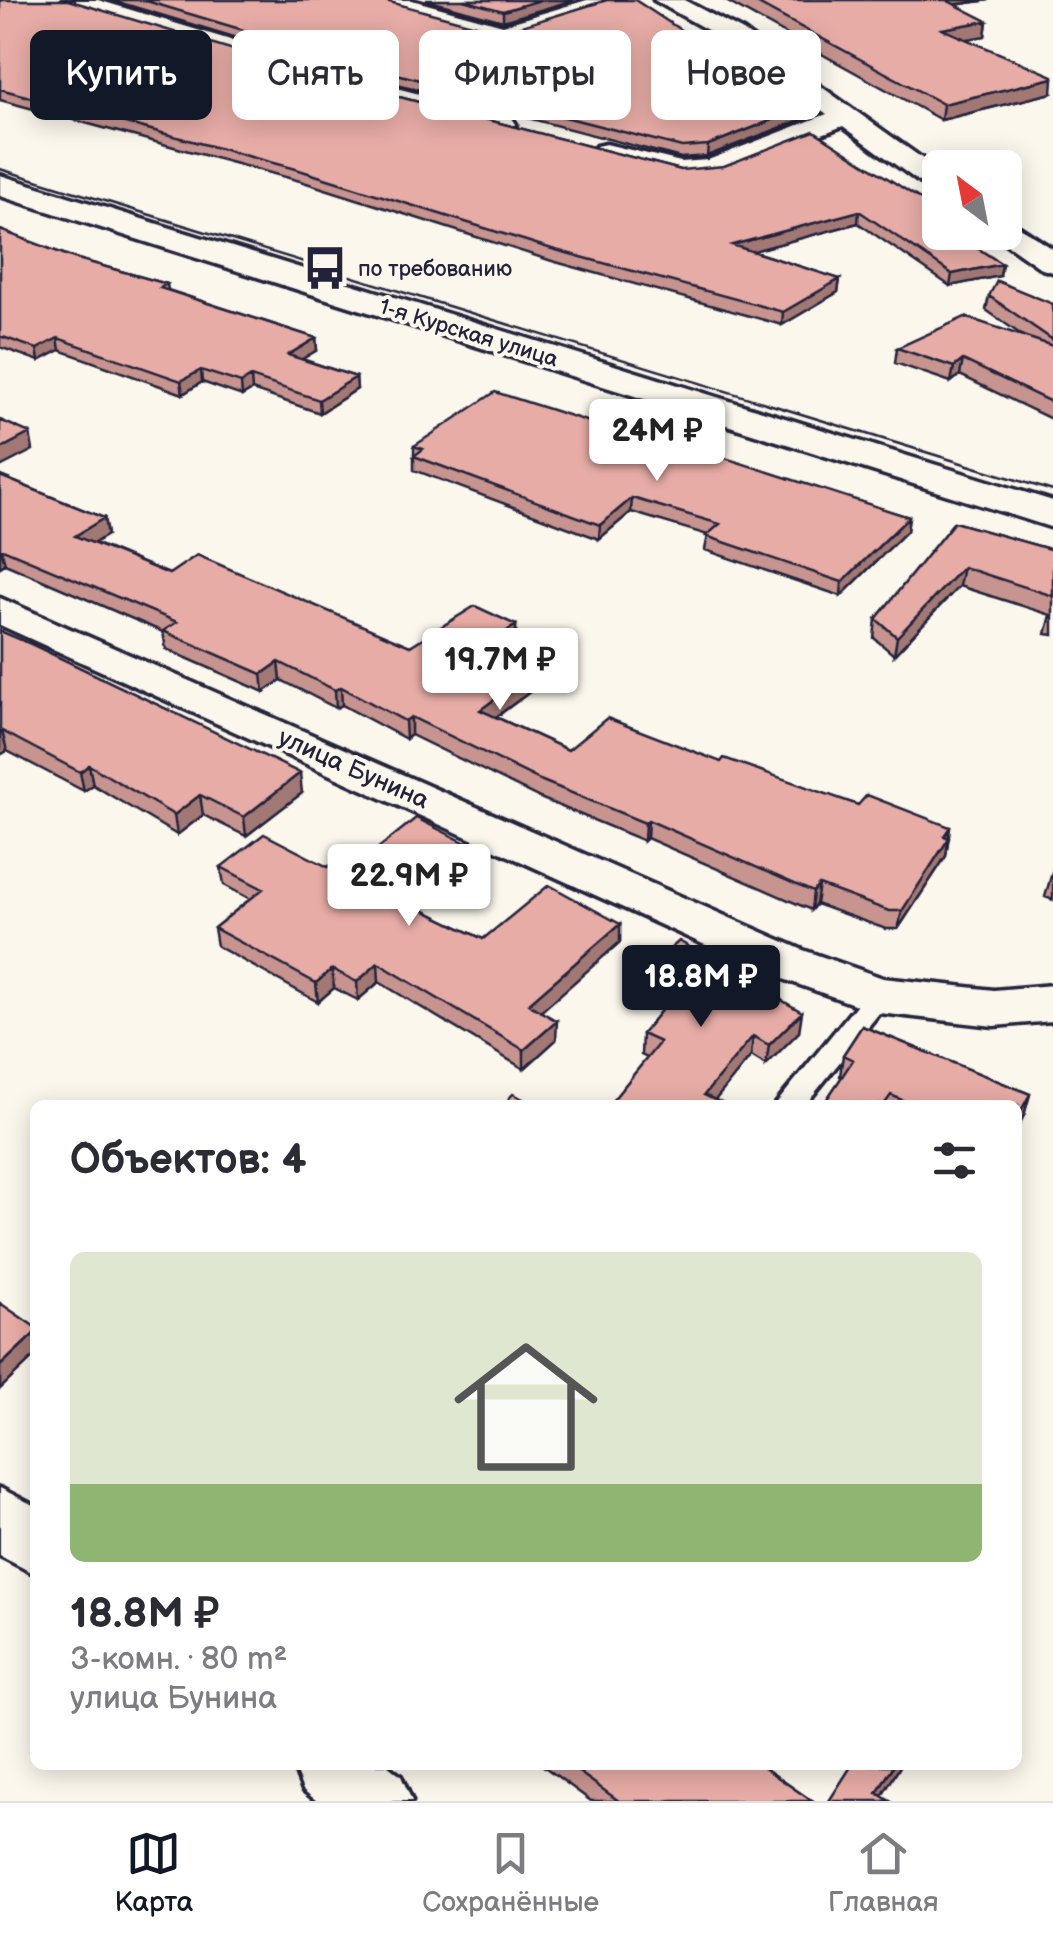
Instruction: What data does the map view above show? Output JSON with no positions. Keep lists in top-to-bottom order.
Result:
{
  "streets": {
    "street": ["1-я Курская улица", "улица Бунина"]
  },
  "places": {
    "bus stop": ["по требованию"]
  },
  "north": "top left",
  "page": {
    "chip": [
      "Купить",
      "Снять",
      "Фильтры",
      "Новое"
    ],
    "price": [
      "24M ₽",
      "19.7M ₽",
      "22.9M ₽",
      "18.8M ₽"
    ],
    "heading": "Объектов: 4",
    "list": [
      {
        "name": "18.8M ₽",
        "note": "3-комн. · 80 m² · улица Бунина"
      }
    ],
    "tabs": ["Карта", "Сохранённые", "Главная"]
  }
}
